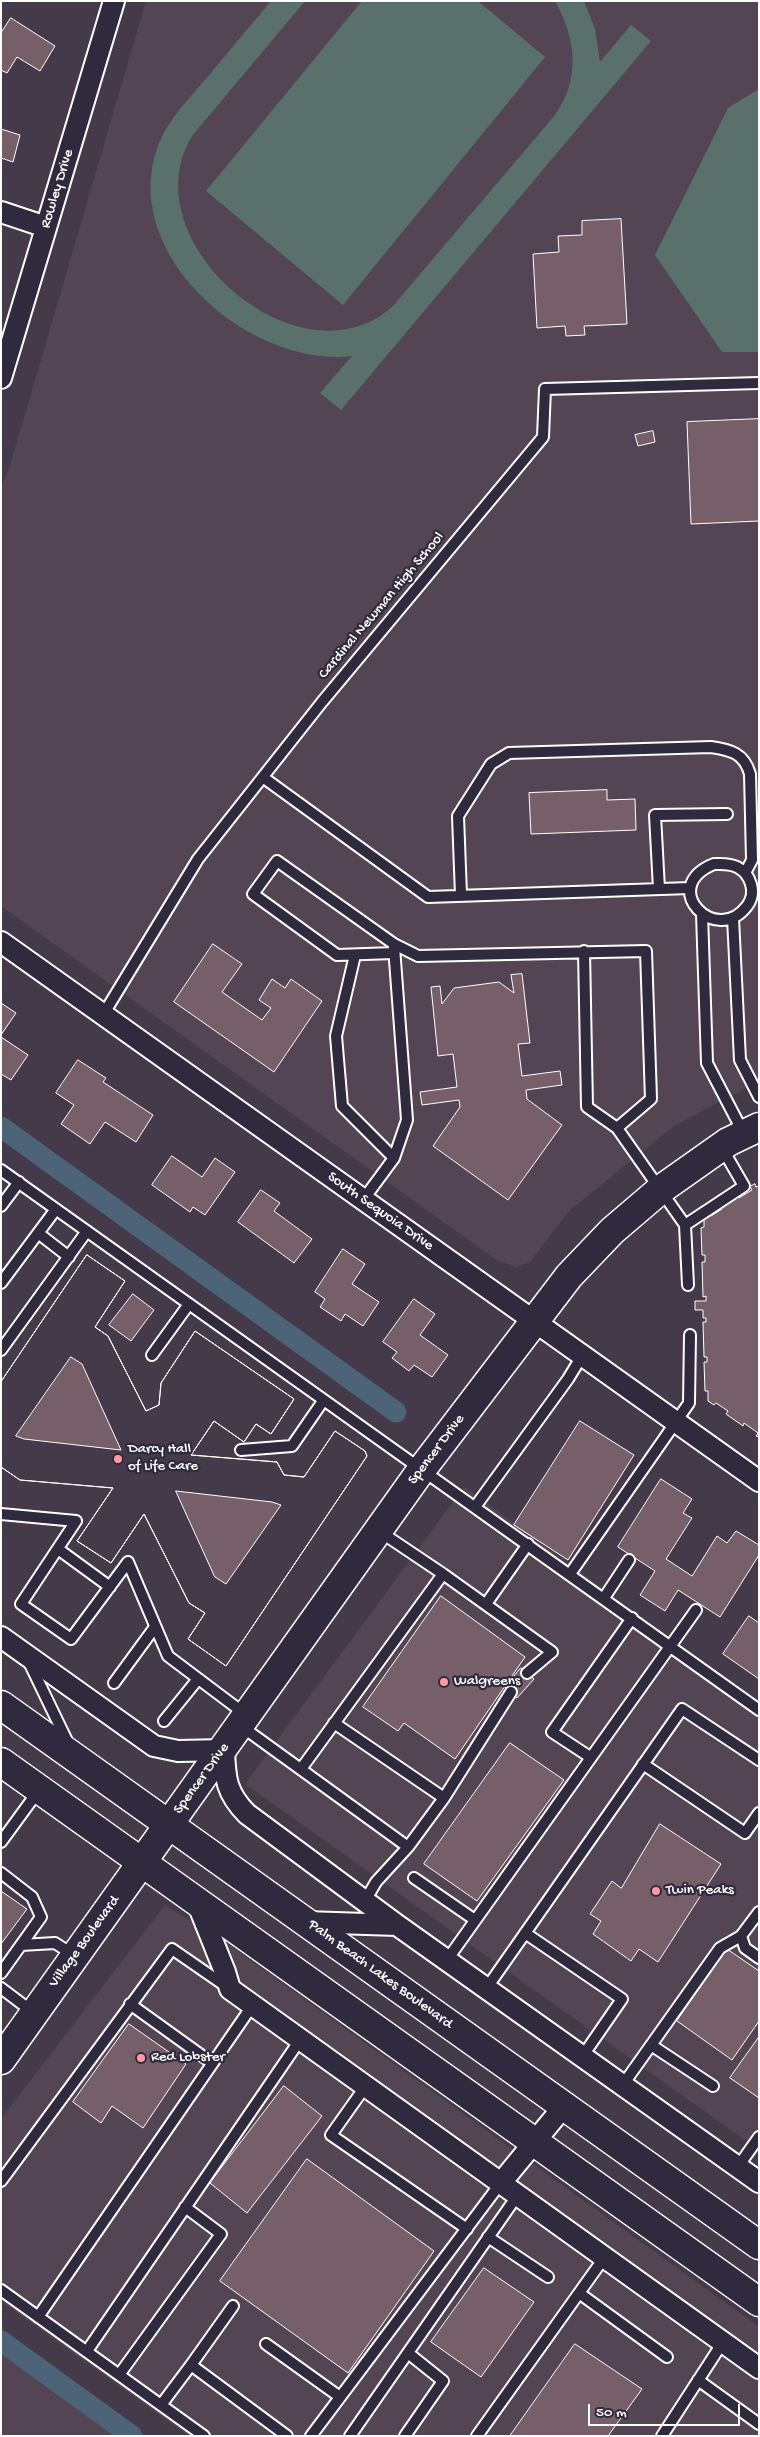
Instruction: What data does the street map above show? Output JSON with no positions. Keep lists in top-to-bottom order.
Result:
{
  "streets": {
    "main road": ["Spencer Drive", "Village Boulevard", "Palm Beach Lakes Boulevard"],
    "street": ["Rowley Drive", "South Sequoia Drive"],
    "lane": ["Cardinal Newman High School"]
  },
  "crossings": [
    ["Cardinal Newman High School", "South Sequoia Drive"],
    ["South Sequoia Drive", "Spencer Drive"],
    ["Spencer Drive", "Village Boulevard"],
    ["Spencer Drive", "Palm Beach Lakes Boulevard"],
    ["Village Boulevard", "Palm Beach Lakes Boulevard"]
  ],
  "places": [
    "Darcy Hall of Life Care",
    "Walgreens",
    "Twin Peaks",
    "Red Lobster"
  ],
  "scale_bar": "50 m"
}
